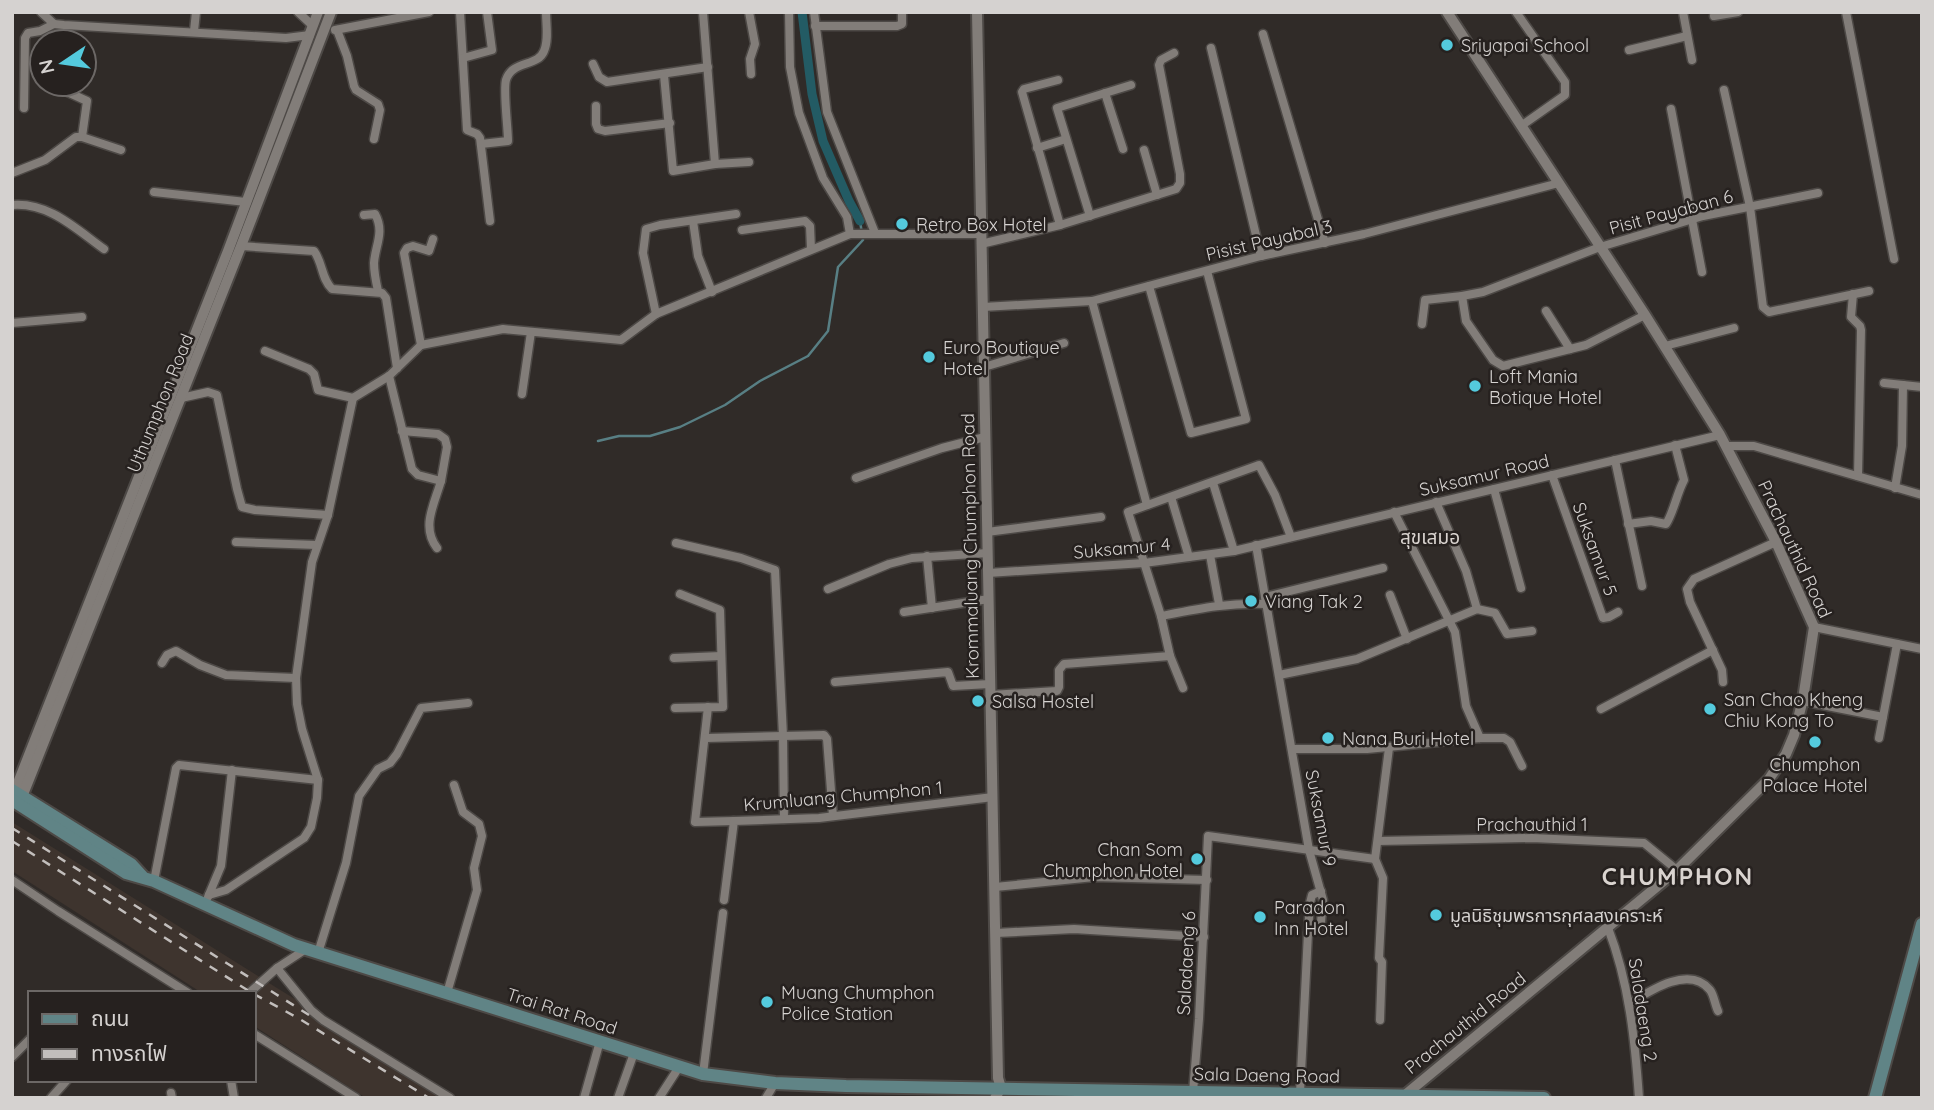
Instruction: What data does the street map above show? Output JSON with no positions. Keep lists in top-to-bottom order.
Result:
{
  "streets": {
    "main road": ["Trai Rat Road", "Sala Daeng Road"],
    "street": [
      "Pisit Payaban 6",
      "Pisist Payabal 3",
      "Uthumphon Road",
      "Suksamur Road",
      "Krommaluang Chumphon Road",
      "Suksamur 4",
      "Suksamur 5",
      "Prachauthid Road",
      "Krumluang Chumphon 1",
      "Suksamur 9",
      "Prachauthid 1",
      "Saladaeng 6",
      "Saladaeng 2"
    ]
  },
  "crossings": [
    ["Pisit Payaban 6", "Prachauthid Road"],
    ["Pisist Payabal 3", "Krommaluang Chumphon Road"],
    ["Pisist Payabal 3", "Prachauthid Road"],
    ["Uthumphon Road", "Trai Rat Road"],
    ["Suksamur Road", "Suksamur 4"],
    ["Suksamur Road", "Suksamur 5"],
    ["Suksamur Road", "Prachauthid Road"],
    ["Suksamur Road", "Suksamur 9"],
    ["Krommaluang Chumphon Road", "Suksamur 4"],
    ["Krommaluang Chumphon Road", "Krumluang Chumphon 1"],
    ["Krommaluang Chumphon Road", "Trai Rat Road"],
    ["Krommaluang Chumphon Road", "Sala Daeng Road"],
    ["Suksamur 4", "Suksamur 9"],
    ["Prachauthid Road", "Prachauthid 1"],
    ["Prachauthid Road", "Saladaeng 2"],
    ["Prachauthid Road", "Sala Daeng Road"],
    ["Suksamur 9", "Saladaeng 6"],
    ["Suksamur 9", "Sala Daeng Road"],
    ["Saladaeng 6", "Sala Daeng Road"],
    ["Trai Rat Road", "Sala Daeng Road"]
  ],
  "districts": ["สุขเสมอ", "CHUMPHON"],
  "places": [
    "Sriyapai School",
    "Retro Box Hotel",
    "Euro Boutique Hotel",
    "Loft Mania Botique Hotel",
    "Viang Tak 2",
    "Salsa Hostel",
    "San Chao Kheng Chiu Kong To",
    "Nana Buri Hotel",
    "Chumphon Palace Hotel",
    "Chan Som Chumphon Hotel",
    "มูลนิธิชุมพรการกุศลสงเคราะห์",
    "Paradon Inn Hotel",
    "Muang Chumphon Police Station"
  ],
  "legend": ["ถนน", "ทางรถไฟ"],
  "north": "left"
}
